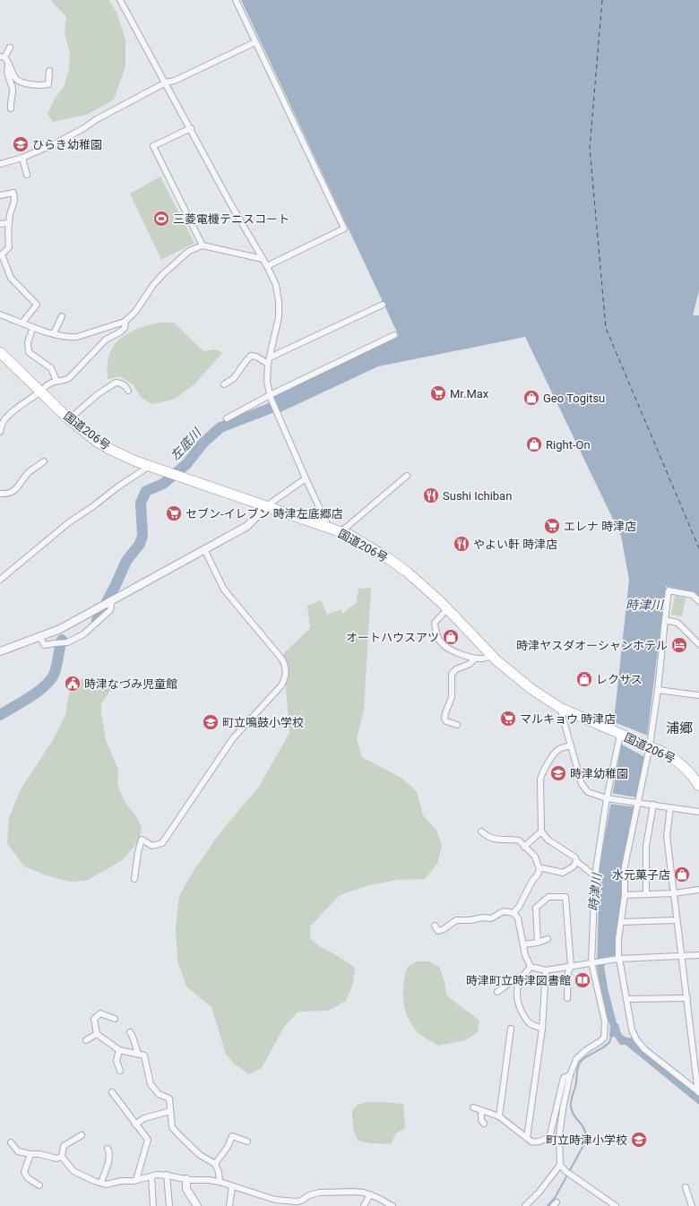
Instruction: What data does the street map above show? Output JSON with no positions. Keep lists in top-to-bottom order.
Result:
{
  "streets": {
    "highway": ["国道206号"]
  },
  "districts": ["浦郷"],
  "water": ["左底川", "時津川"],
  "places": {
    "school or university": [
      "ひらき幼稚園",
      "町立鳴鼓小学校",
      "時津幼稚園",
      "町立時津小学校"
    ],
    "sports": ["三菱電機テニスコート"],
    "supermarket": [
      "Mr.Max",
      "セブン-イレブン 時津左底郷店",
      "エレナ 時津店",
      "マルキョウ 時津店"
    ],
    "shop": [
      "Geo Togitsu",
      "Right-On",
      "オートハウスアツ",
      "レクサス",
      "水元菓子店"
    ],
    "restaurant": ["Sushi Ichiban", "やよい軒 時津店"],
    "hotel": ["時津ヤスダオーシャンホテル"],
    "public building": ["時津なづみ児童館"],
    "library": ["時津町立時津図書館"]
  }
}
